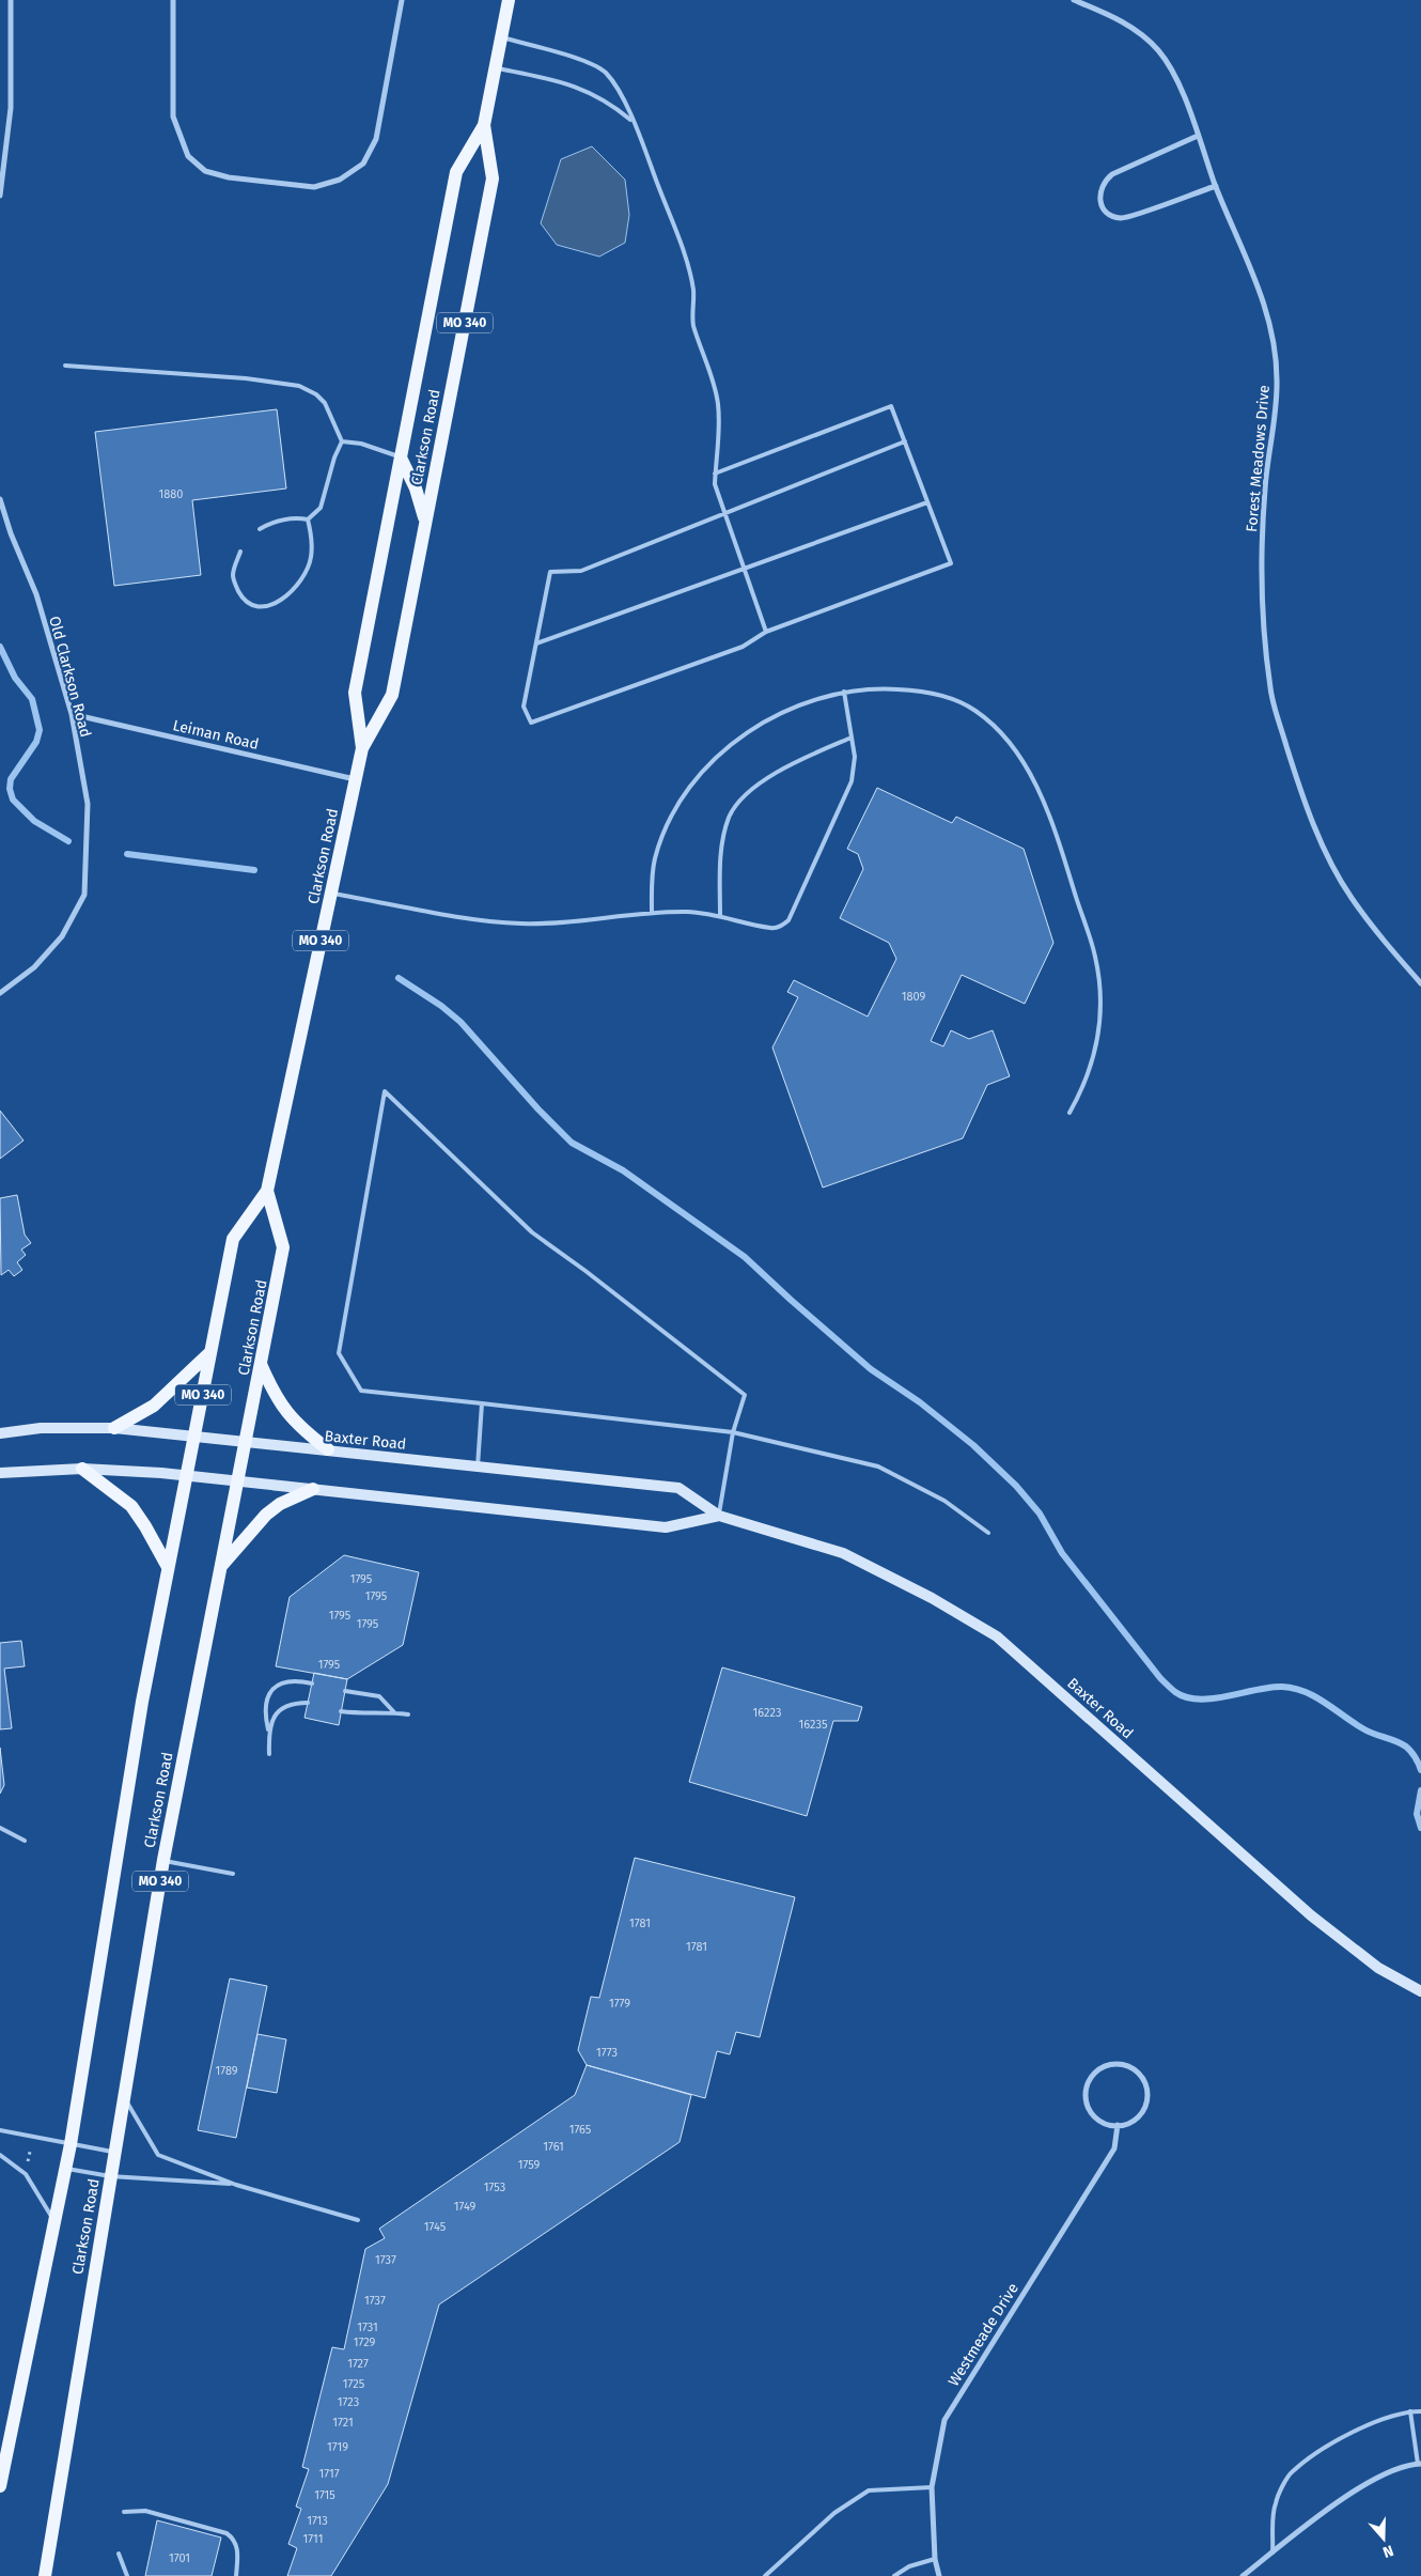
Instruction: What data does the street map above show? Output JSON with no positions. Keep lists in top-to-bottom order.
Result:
{
  "streets": {
    "main road": ["MO 340", "Clarkson Road", "Baxter Road"],
    "street": [
      "Forest Meadows Drive",
      "Old Clarkson Road",
      "Leiman Road",
      "Westmeade Drive"
    ]
  },
  "crossings": [
    ["Clarkson Road", "Leiman Road"],
    ["Clarkson Road", "Baxter Road"],
    ["Old Clarkson Road", "Leiman Road"]
  ],
  "house_numbers": [
    "1880",
    "1809",
    "1795",
    "1795",
    "1795",
    "1795",
    "1795",
    "16223",
    "16235",
    "1781",
    "1781",
    "1779",
    "1773",
    "1789",
    "1765",
    "1761",
    "1759",
    "1753",
    "1749",
    "1745",
    "1737",
    "1737",
    "1731",
    "1729",
    "1727",
    "1725",
    "1723",
    "1721",
    "1719",
    "1717",
    "1715",
    "1713",
    "1711",
    "1701"
  ],
  "north": "bottom"
}
